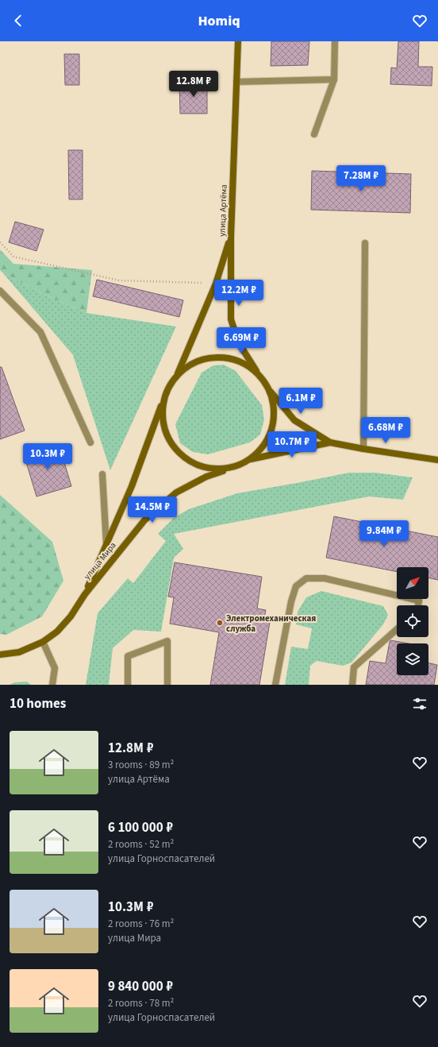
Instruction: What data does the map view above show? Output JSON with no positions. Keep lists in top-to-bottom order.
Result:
{
  "streets": {
    "street": ["улица Артёма", "улица Мира"]
  },
  "crossings": [
    ["улица Артёма", "улица Мира"]
  ],
  "places": ["Электромеханическая служба"],
  "north": "top right",
  "page": {
    "header": "Homiq",
    "price": [
      "12.8M ₽",
      "7.28M ₽",
      "12.2M ₽",
      "6.69M ₽",
      "6.1M ₽",
      "6.68M ₽",
      "10.7M ₽",
      "10.3M ₽",
      "14.5M ₽",
      "9.84M ₽"
    ],
    "heading": "10 homes",
    "list": [
      {
        "name": "12.8M ₽",
        "note": "3 rooms · 89 m² · улица Артёма"
      },
      {
        "name": "6 100 000 ₽",
        "note": "2 rooms · 52 m² · улица Горноспасателей"
      },
      {
        "name": "10.3M ₽",
        "note": "2 rooms · 76 m² · улица Мира"
      },
      {
        "name": "9 840 000 ₽",
        "note": "2 rooms · 78 m² · улица Горноспасателей"
      }
    ]
  }
}
